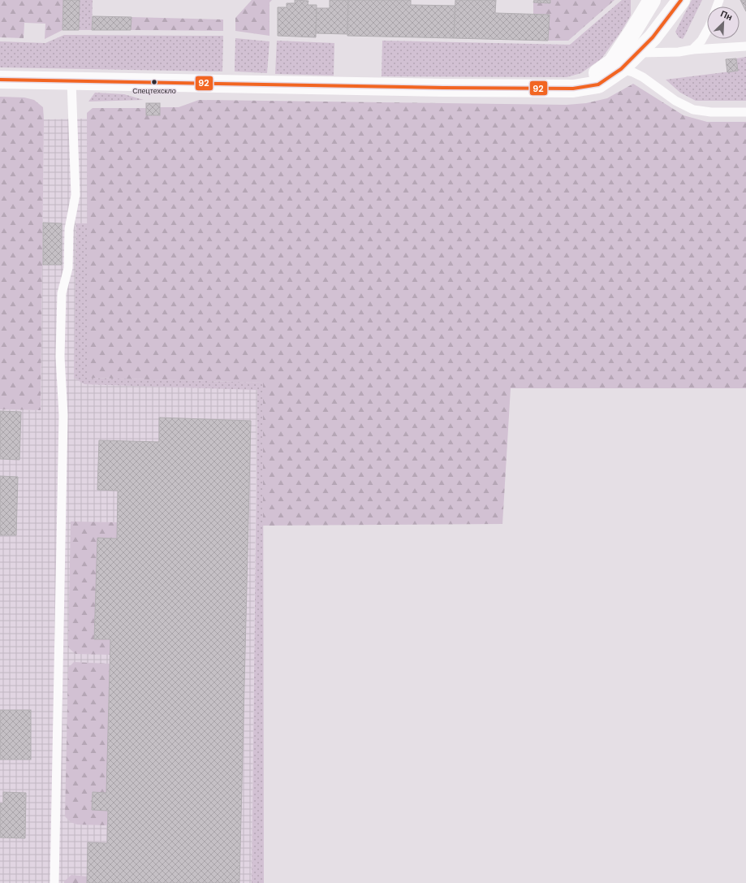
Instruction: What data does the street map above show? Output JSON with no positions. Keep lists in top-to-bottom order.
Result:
{
  "places": ["Спецтехскло"],
  "lines": ["transit line 92"],
  "north": "top right"
}
